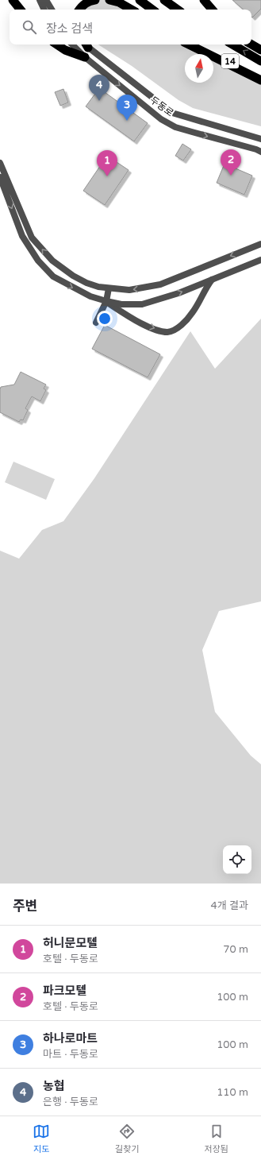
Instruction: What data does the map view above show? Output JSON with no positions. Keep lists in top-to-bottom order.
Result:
{
  "streets": {
    "highway": ["14"],
    "street": ["두동로"]
  },
  "north": "top",
  "page": {
    "search": "장소 검색",
    "pins": [
      "4",
      "3",
      "2",
      "1"
    ],
    "heading": ["주변", "4개 결과"],
    "list": [
      {
        "mark": "1",
        "name": "허니문모텔",
        "note": "호텔 · 두동로",
        "value": "70 m"
      },
      {
        "mark": "2",
        "name": "파크모텔",
        "note": "호텔 · 두동로",
        "value": "100 m"
      },
      {
        "mark": "3",
        "name": "하나로마트",
        "note": "마트 · 두동로",
        "value": "100 m"
      },
      {
        "mark": "4",
        "name": "농협",
        "note": "은행 · 두동로",
        "value": "110 m"
      }
    ],
    "nav": ["지도", "길찾기", "저장됨"]
  }
}
